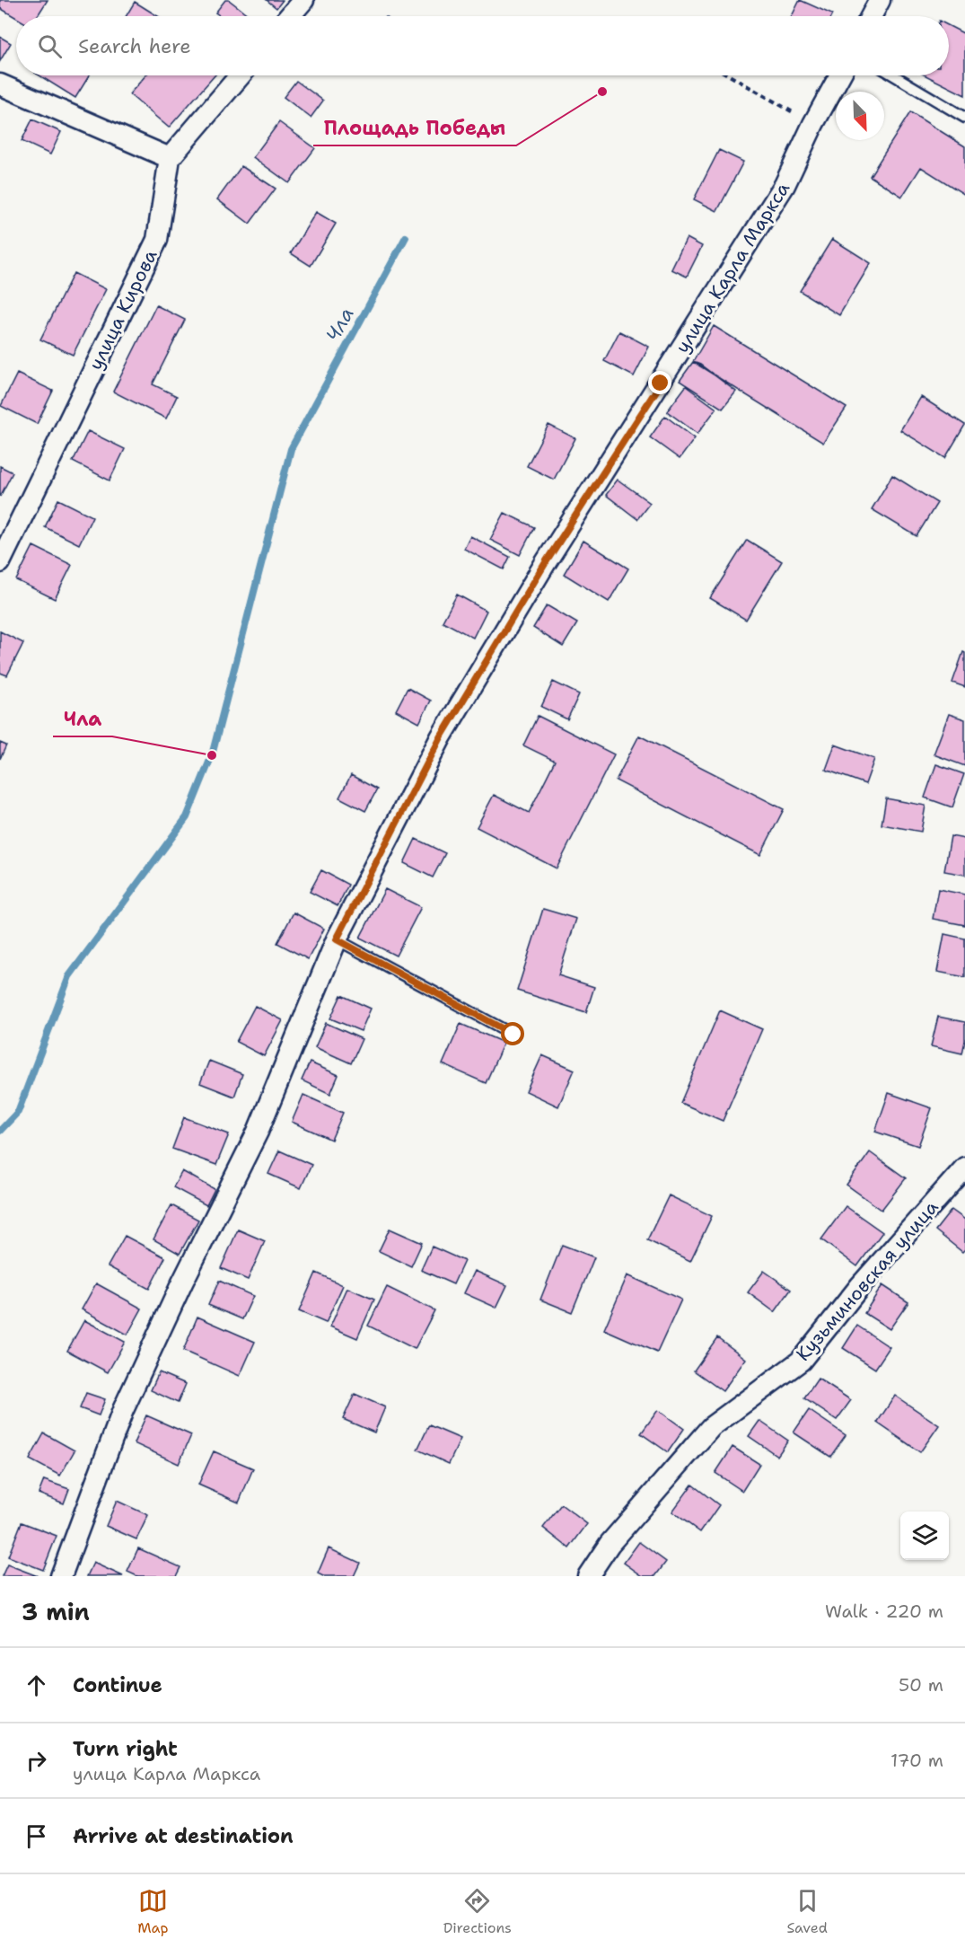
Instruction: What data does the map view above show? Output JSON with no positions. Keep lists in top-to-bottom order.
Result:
{
  "streets": {
    "street": ["улица Карла Маркса", "улица Кирова", "Кузьминовская улица"]
  },
  "water": ["Чла"],
  "places": ["Площадь Победы", "Чла"],
  "north": "bottom right",
  "page": {
    "search": "Search here",
    "heading": ["3 min", "Walk · 220 m"],
    "list": [
      ["Continue", "50 m"],
      ["Turn right", "улица Карла Маркса", "170 m"],
      "Arrive at destination"
    ],
    "nav": ["Map", "Directions", "Saved"]
  }
}
